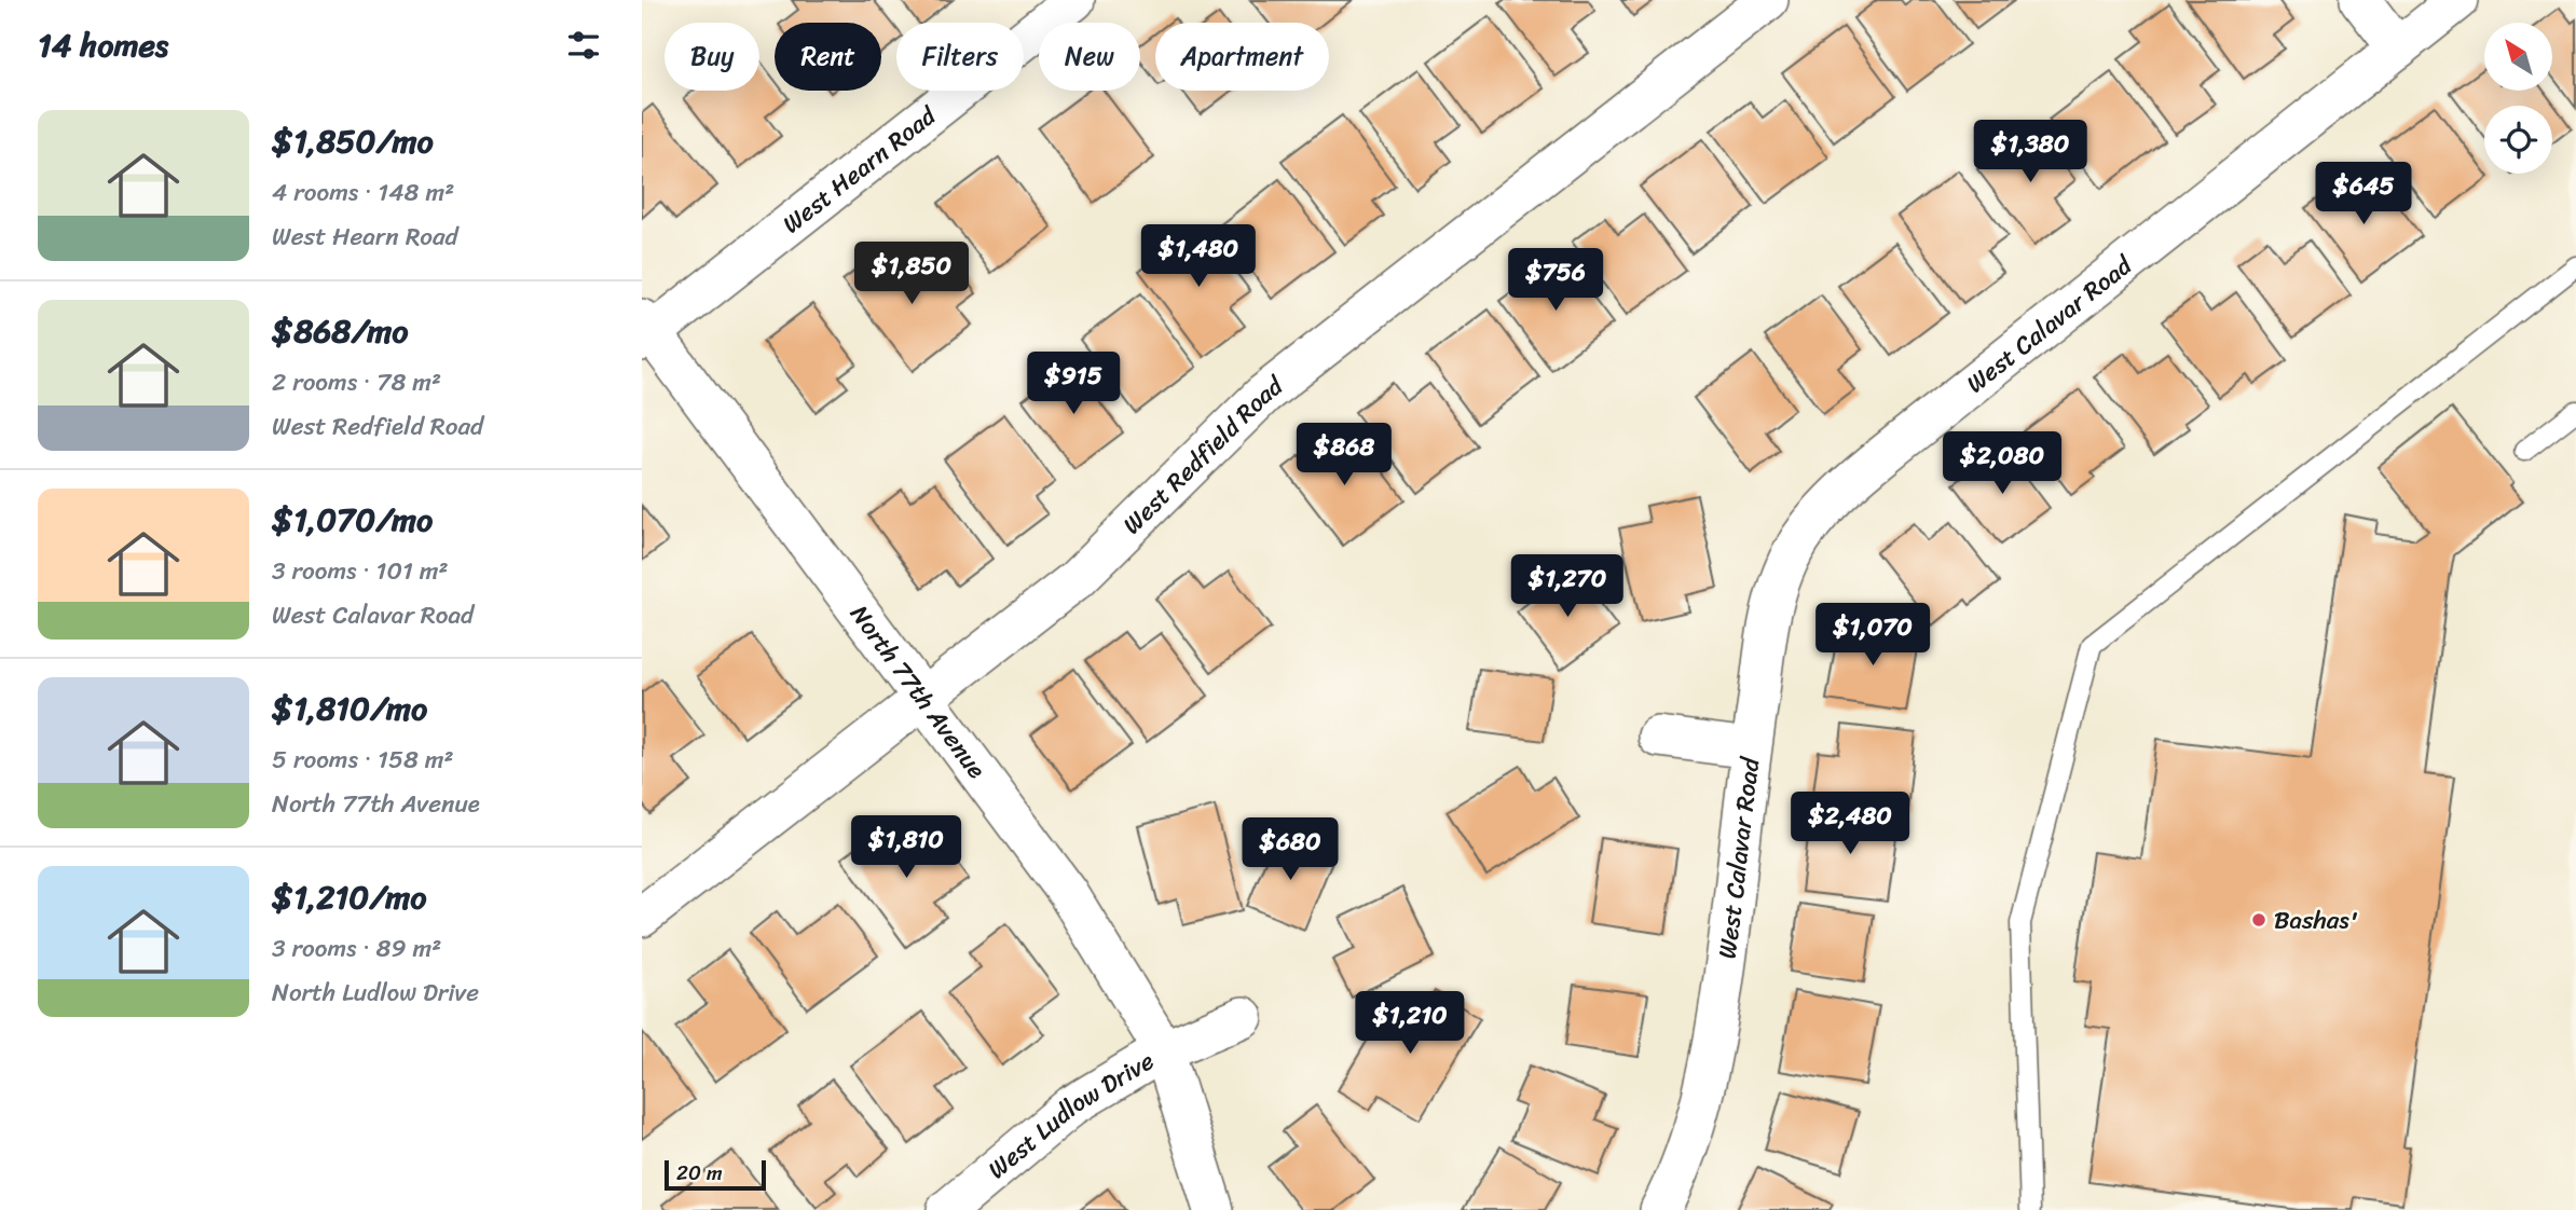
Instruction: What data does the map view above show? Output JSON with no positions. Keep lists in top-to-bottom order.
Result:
{
  "streets": {
    "street": [
      "West Hearn Road",
      "West Calavar Road",
      "West Redfield Road",
      "North 77th Avenue",
      "West Ludlow Drive"
    ]
  },
  "crossings": [
    ["West Hearn Road", "North 77th Avenue"],
    ["West Redfield Road", "North 77th Avenue"],
    ["North 77th Avenue", "West Ludlow Drive"]
  ],
  "places": ["Bashas'"],
  "scale_bar": "20 m",
  "north": "top left",
  "page": {
    "heading": "14 homes",
    "chip": [
      "Buy",
      "Rent",
      "Filters",
      "New",
      "Apartment"
    ],
    "list": [
      {
        "name": "$1,850/mo",
        "note": "4 rooms · 148 m² · West Hearn Road"
      },
      {
        "name": "$868/mo",
        "note": "2 rooms · 78 m² · West Redfield Road"
      },
      {
        "name": "$1,070/mo",
        "note": "3 rooms · 101 m² · West Calavar Road"
      },
      {
        "name": "$1,810/mo",
        "note": "5 rooms · 158 m² · North 77th Avenue"
      },
      {
        "name": "$1,210/mo",
        "note": "3 rooms · 89 m² · North Ludlow Drive"
      }
    ],
    "price": [
      "$1,380",
      "$645",
      "$1,480",
      "$1,850",
      "$756",
      "$915",
      "$868",
      "$2,080",
      "$1,270",
      "$1,070",
      "$2,480",
      "$1,810",
      "$680",
      "$1,210"
    ],
    "scale": "20 m"
  }
}
